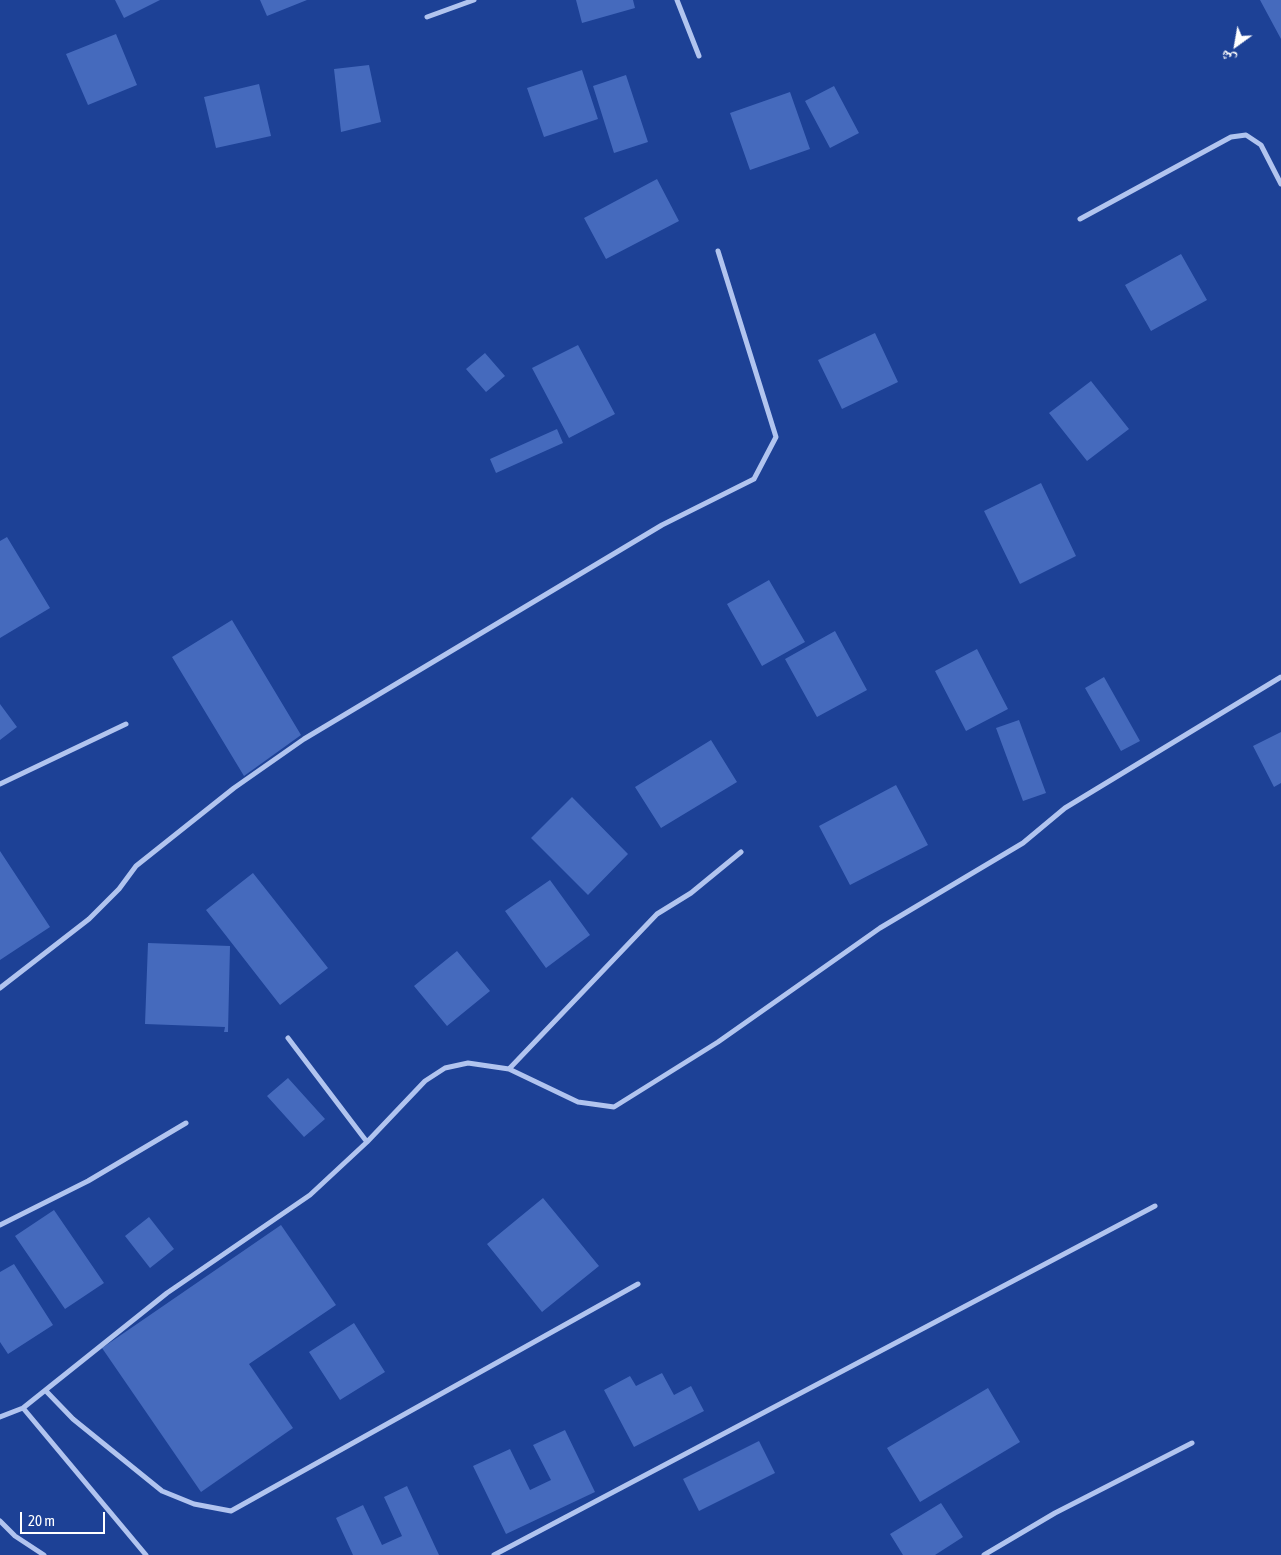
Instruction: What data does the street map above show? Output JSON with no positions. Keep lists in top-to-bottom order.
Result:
{
  "scale_bar": "20 m",
  "north": "bottom left"
}
